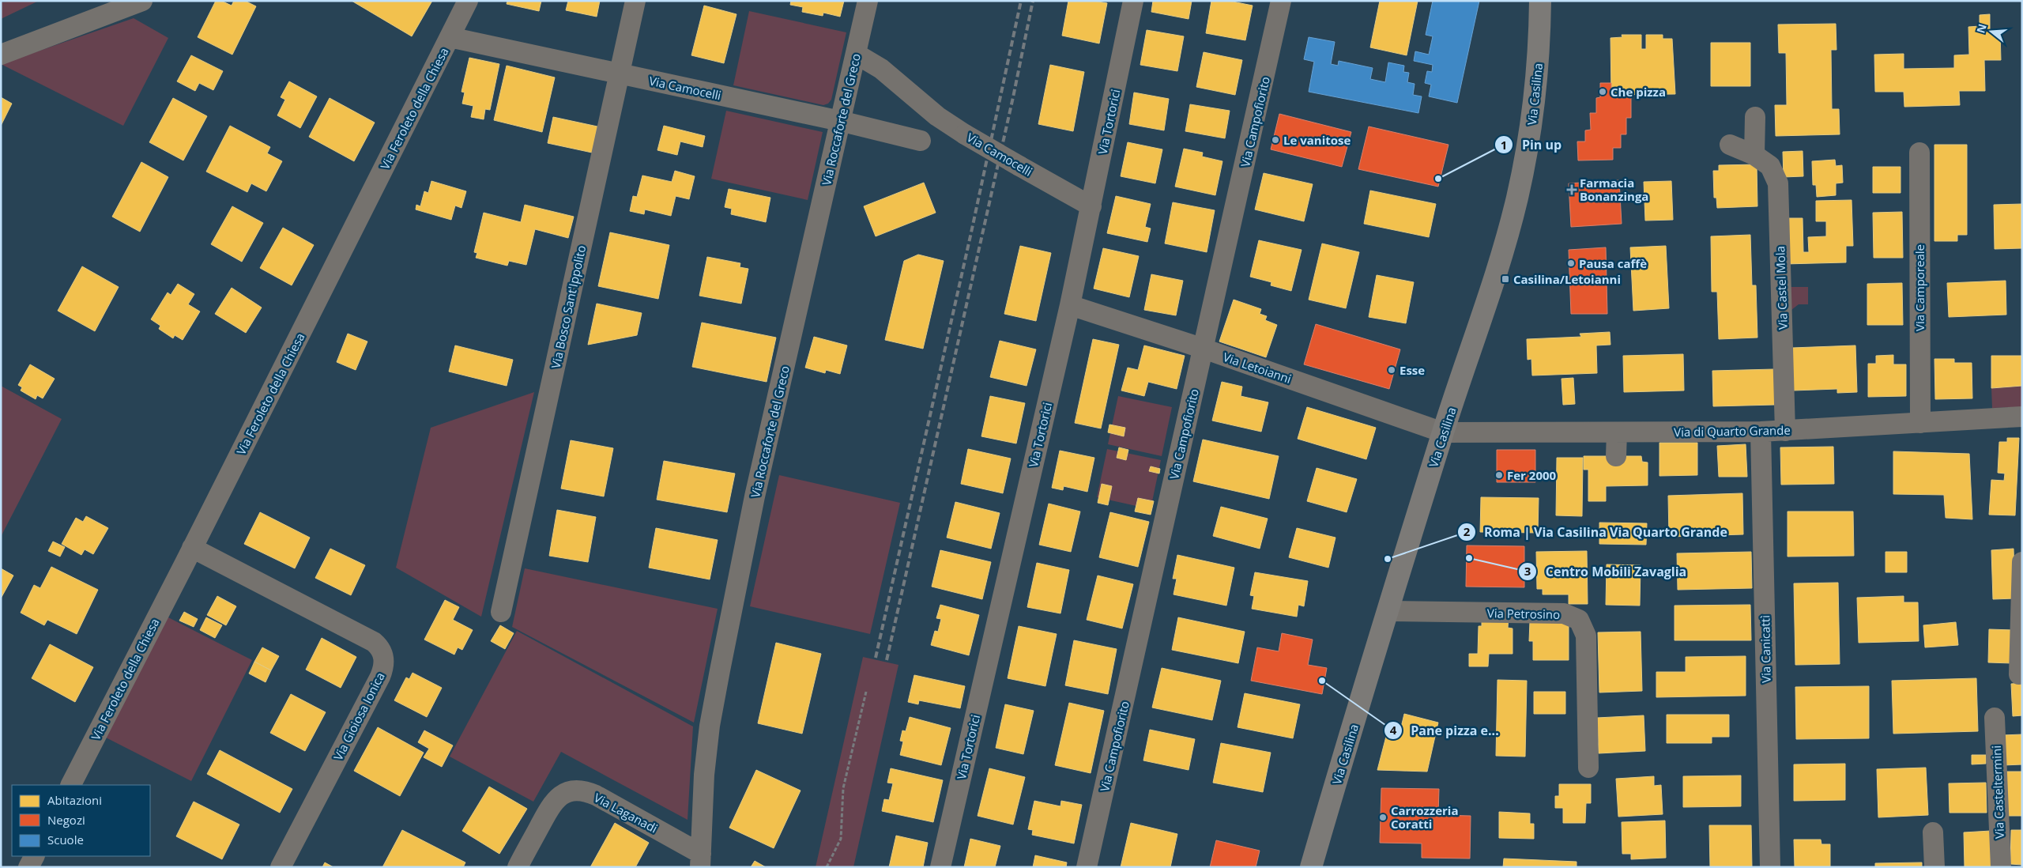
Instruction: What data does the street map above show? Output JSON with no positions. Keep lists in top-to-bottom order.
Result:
{
  "streets": {
    "main road": ["Via Casilina"],
    "street": [
      "Via Camocelli",
      "Via Feroleto della Chiesa",
      "Via Roccaforte del Greco",
      "Via Tortorici",
      "Via Campofiorito",
      "Via Castel Mola",
      "Via Camporeale",
      "Via Bosco Sant'Ippolito",
      "Via Letoianni",
      "Via di Quarto Grande",
      "Via Petrosino",
      "Via Canicattì",
      "Via Gioiosa Ionica",
      "Via Casteltermini",
      "Via Laganadi"
    ]
  },
  "crossings": [
    ["Via Camocelli", "Via Feroleto della Chiesa"],
    ["Via Camocelli", "Via Roccaforte del Greco"],
    ["Via Camocelli", "Via Tortorici"],
    ["Via Camocelli", "Via Bosco Sant'Ippolito"],
    ["Via Casilina", "Via Letoianni"],
    ["Via Casilina", "Via di Quarto Grande"],
    ["Via Casilina", "Via Petrosino"],
    ["Via Feroleto della Chiesa", "Via Gioiosa Ionica"],
    ["Via Roccaforte del Greco", "Via Laganadi"],
    ["Via Tortorici", "Via Letoianni"],
    ["Via Campofiorito", "Via Letoianni"],
    ["Via Castel Mola", "Via di Quarto Grande"],
    ["Via Camporeale", "Via di Quarto Grande"],
    ["Via Letoianni", "Via di Quarto Grande"],
    ["Via di Quarto Grande", "Via Canicattì"]
  ],
  "places": {
    "other": [
      "Che pizza",
      "Le vanitose",
      "Pin up",
      "Pausa caffè",
      "Esse",
      "Fer 2000",
      "Centro Mobili Zavaglia",
      "Roma | Via Casilina Via Quarto Grande",
      "Pane pizza e...",
      "Carrozzeria Coratti"
    ],
    "health": ["Farmacia Bonanzinga"],
    "transit": ["Casilina/Letoianni"]
  },
  "legend": ["Abitazioni", "Negozi", "Scuole"],
  "north": "left"
}
